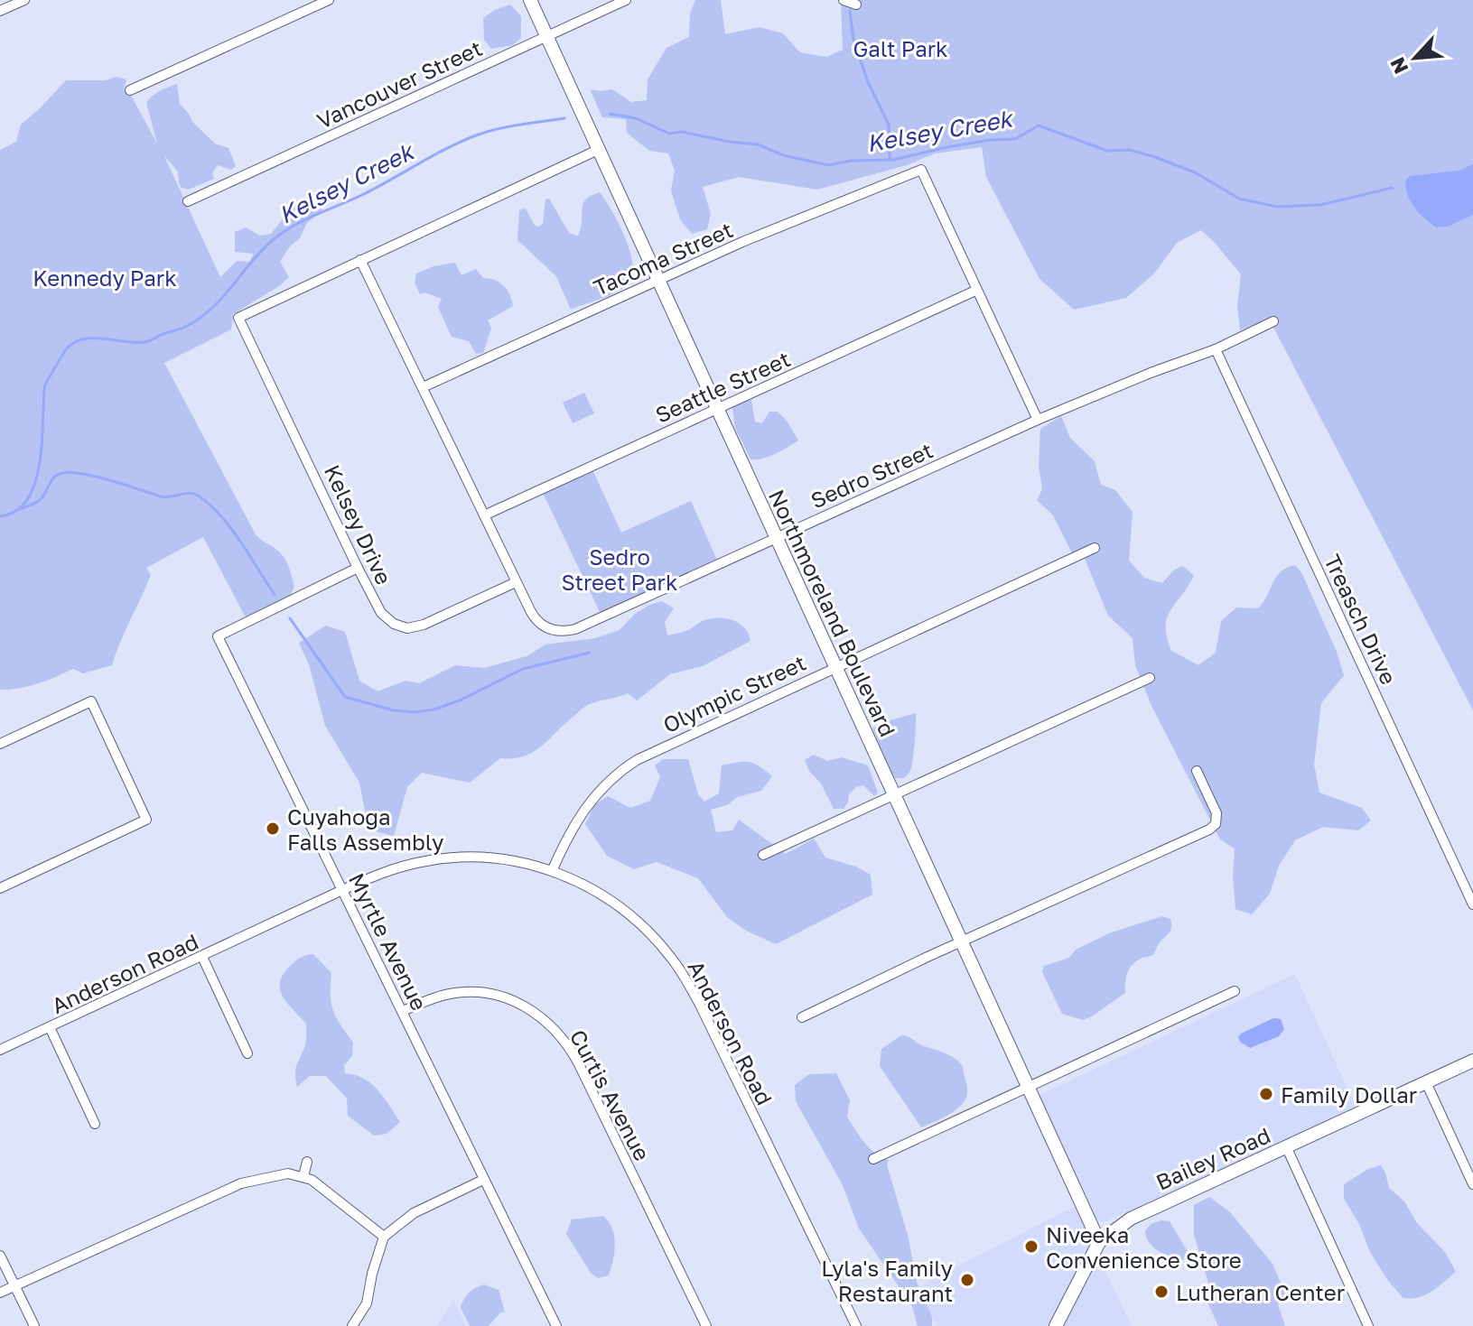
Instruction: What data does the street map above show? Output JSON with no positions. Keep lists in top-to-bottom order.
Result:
{
  "streets": {
    "street": [
      "Vancouver Street",
      "Tacoma Street",
      "Seattle Street",
      "Sedro Street",
      "Kelsey Drive",
      "Northmoreland Boulevard",
      "Treasch Drive",
      "Olympic Street",
      "Myrtle Avenue",
      "Anderson Road",
      "Curtis Avenue",
      "Bailey Road"
    ]
  },
  "crossings": [
    ["Vancouver Street", "Northmoreland Boulevard"],
    ["Tacoma Street", "Seattle Street"],
    ["Tacoma Street", "Sedro Street"],
    ["Tacoma Street", "Northmoreland Boulevard"],
    ["Seattle Street", "Sedro Street"],
    ["Seattle Street", "Northmoreland Boulevard"],
    ["Sedro Street", "Kelsey Drive"],
    ["Sedro Street", "Northmoreland Boulevard"],
    ["Sedro Street", "Treasch Drive"],
    ["Kelsey Drive", "Myrtle Avenue"],
    ["Northmoreland Boulevard", "Olympic Street"],
    ["Northmoreland Boulevard", "Bailey Road"],
    ["Olympic Street", "Anderson Road"],
    ["Myrtle Avenue", "Anderson Road"],
    ["Myrtle Avenue", "Curtis Avenue"]
  ],
  "water": ["Kelsey Creek"],
  "parks": ["Galt Park", "Kennedy Park", "Sedro Street Park"],
  "places": [
    "Cuyahoga Falls Assembly",
    "Family Dollar",
    "Niveeka Convenience Store",
    "Lyla's Family Restaurant",
    "Lutheran Center"
  ],
  "north": "bottom left"
}
